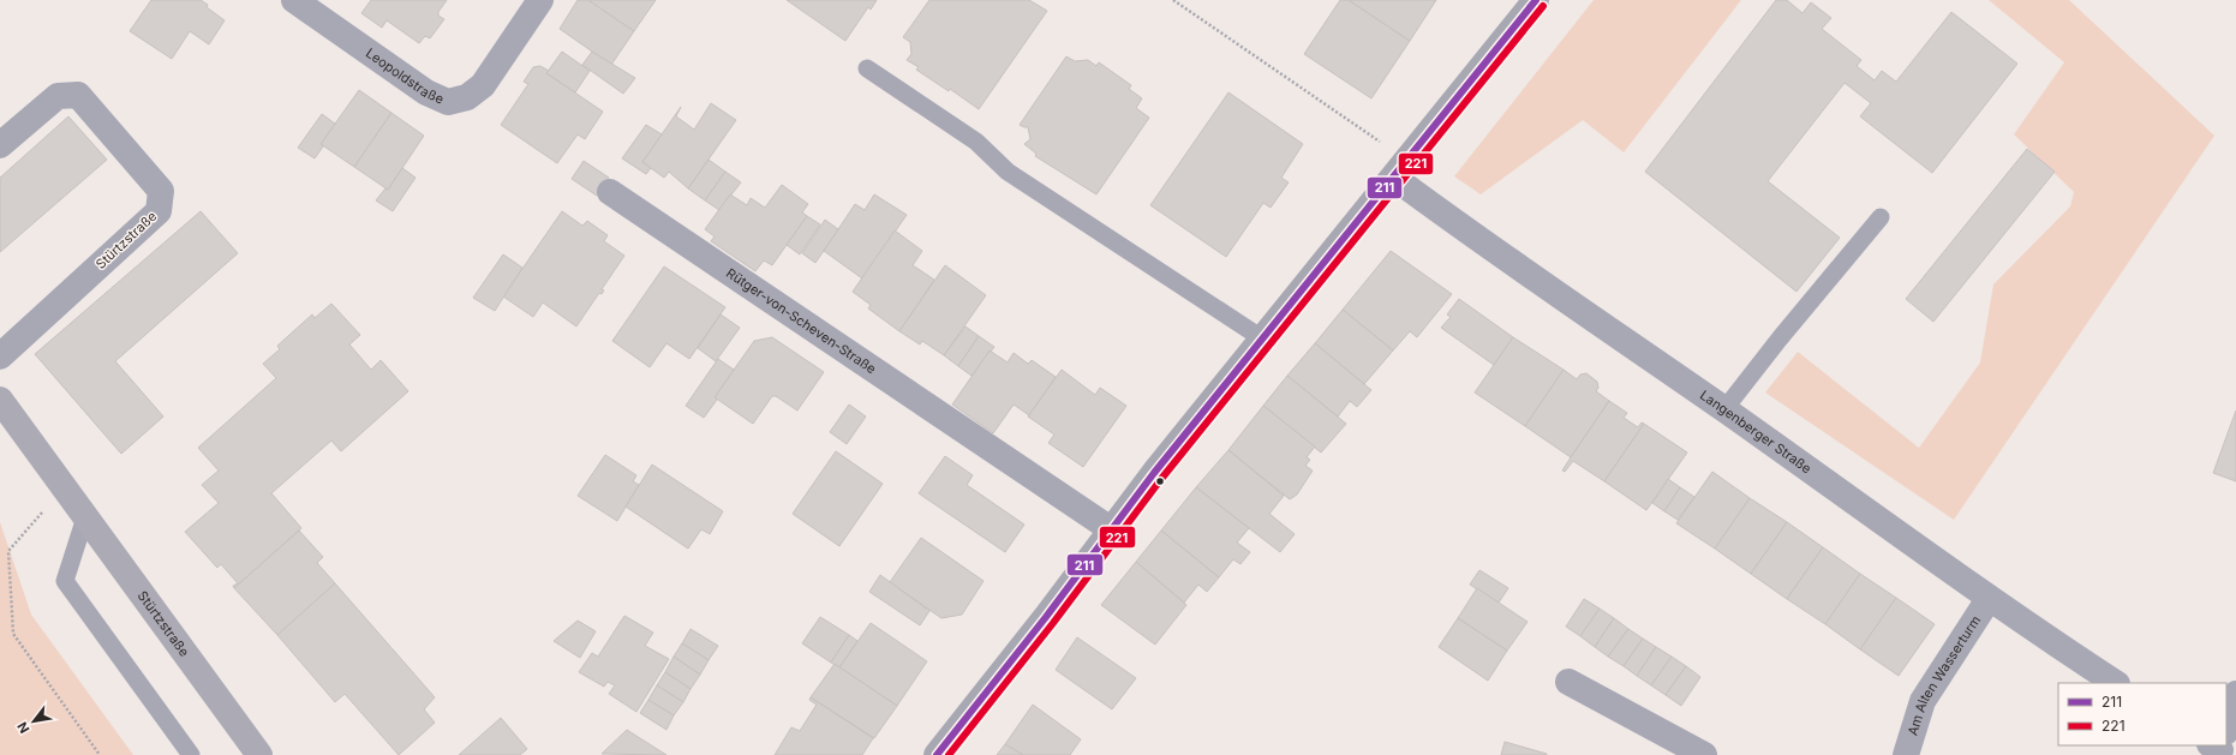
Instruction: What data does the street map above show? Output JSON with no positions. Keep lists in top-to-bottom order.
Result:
{
  "streets": {
    "main road": ["Stürtzstraße"],
    "street": [
      "Leopoldstraße",
      "Rütger-von-Scheven-Straße",
      "Langenberger Straße",
      "Am Alten Wasserturm"
    ]
  },
  "crossings": [
    ["Langenberger Straße", "Am Alten Wasserturm"]
  ],
  "lines": ["transit line 211", "transit line 221"],
  "legend": ["211", "221"],
  "north": "bottom left"
}
